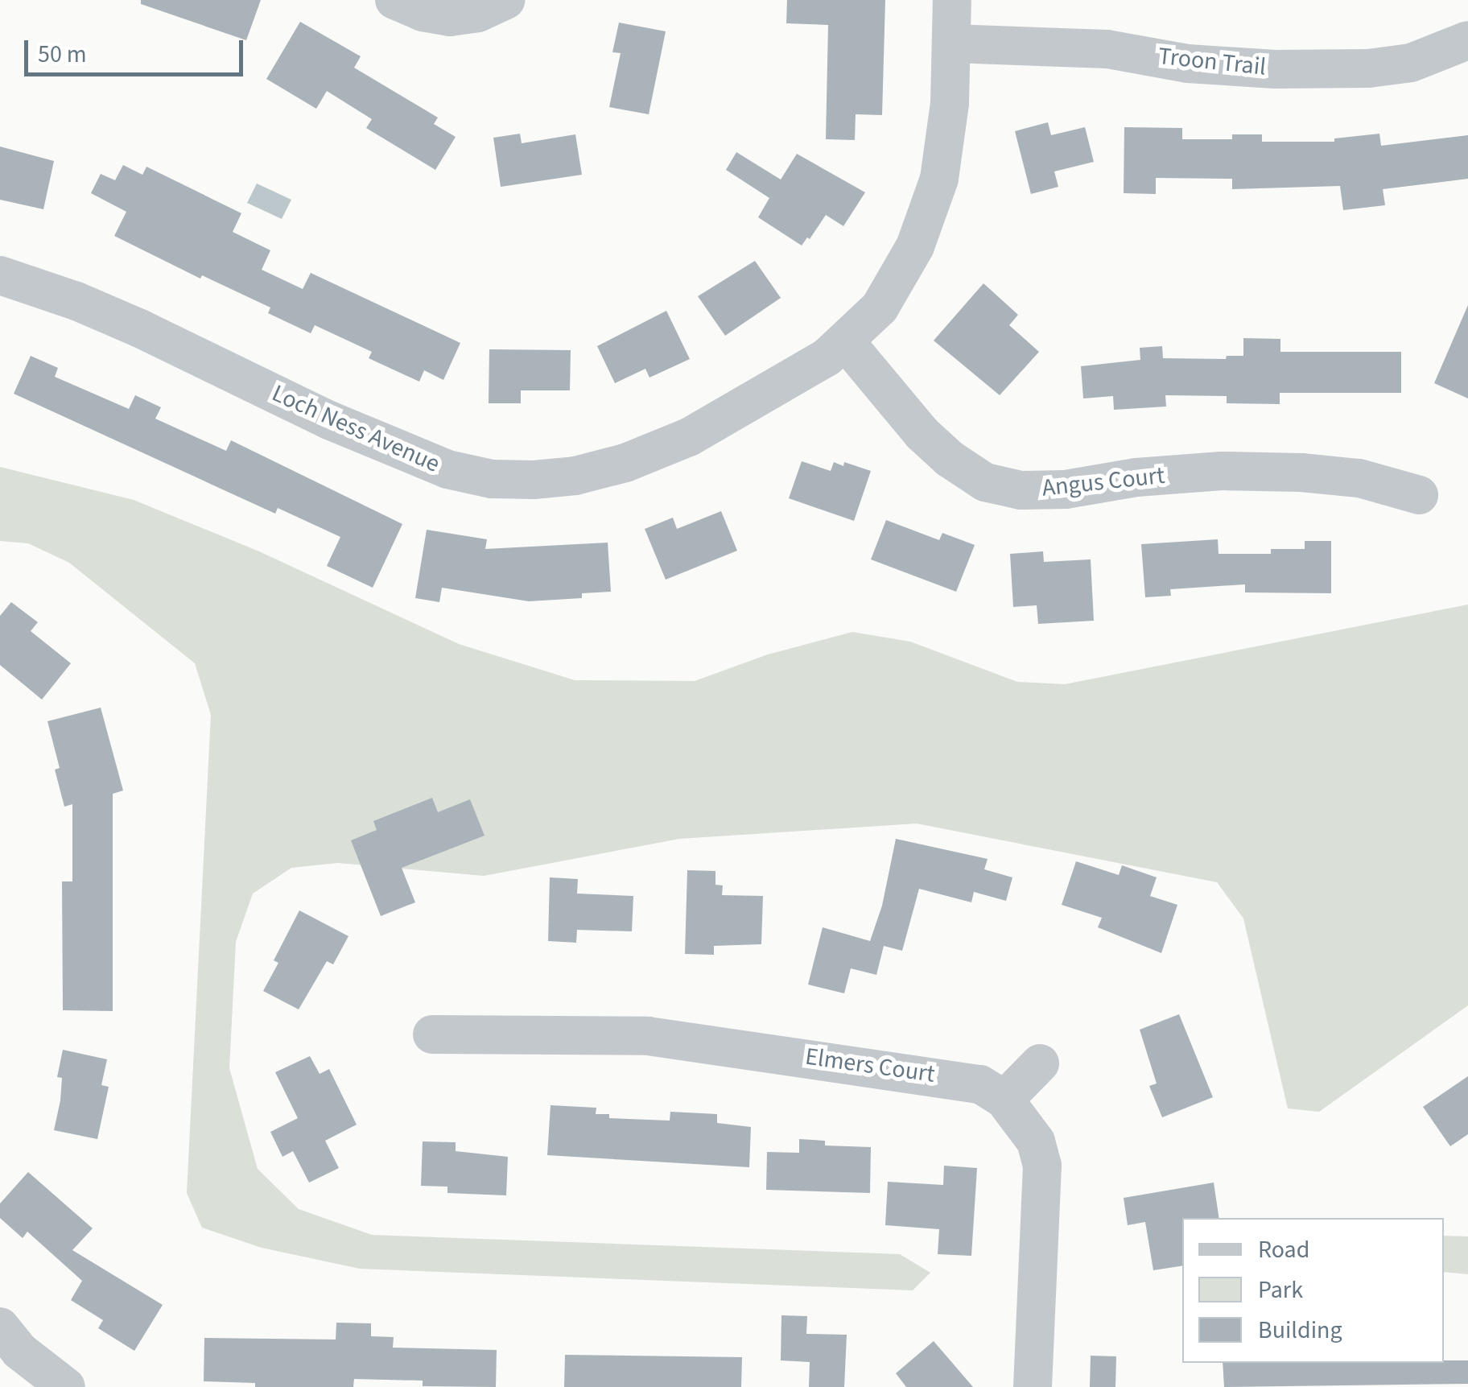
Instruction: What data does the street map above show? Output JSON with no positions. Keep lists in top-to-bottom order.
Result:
{
  "streets": {
    "street": [
      "Troon Trail",
      "Loch Ness Avenue",
      "Angus Court",
      "Elmers Court"
    ]
  },
  "crossings": [
    ["Troon Trail", "Loch Ness Avenue"],
    ["Loch Ness Avenue", "Angus Court"]
  ],
  "legend": ["Road", "Park", "Building"],
  "scale_bar": "50 m"
}
